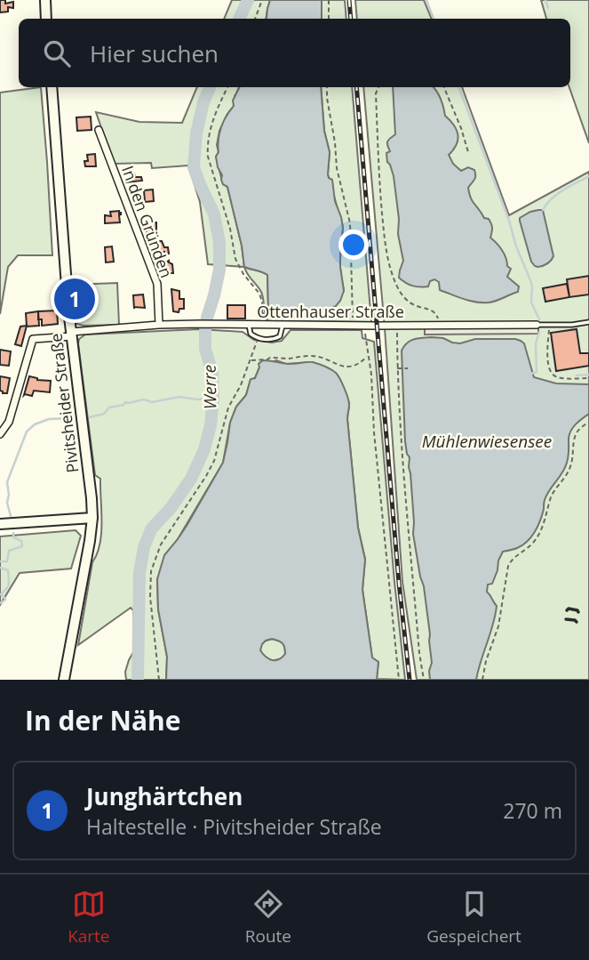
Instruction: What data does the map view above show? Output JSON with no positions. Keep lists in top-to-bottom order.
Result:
{
  "streets": {
    "main road": ["Pivitsheider Straße"],
    "street": ["In den Gründen", "Ottenhauser Straße"]
  },
  "crossings": [
    ["In den Gründen", "Ottenhauser Straße"],
    ["Ottenhauser Straße", "Pivitsheider Straße"]
  ],
  "water": ["Werre", "Mühlenwiesensee"],
  "page": {
    "search": "Hier suchen",
    "pins": "1",
    "heading": "In der Nähe",
    "list": [
      {
        "mark": "1",
        "name": "Junghärtchen",
        "note": "Haltestelle · Pivitsheider Straße",
        "value": "270 m"
      }
    ],
    "nav": ["Karte", "Route", "Gespeichert"]
  }
}
